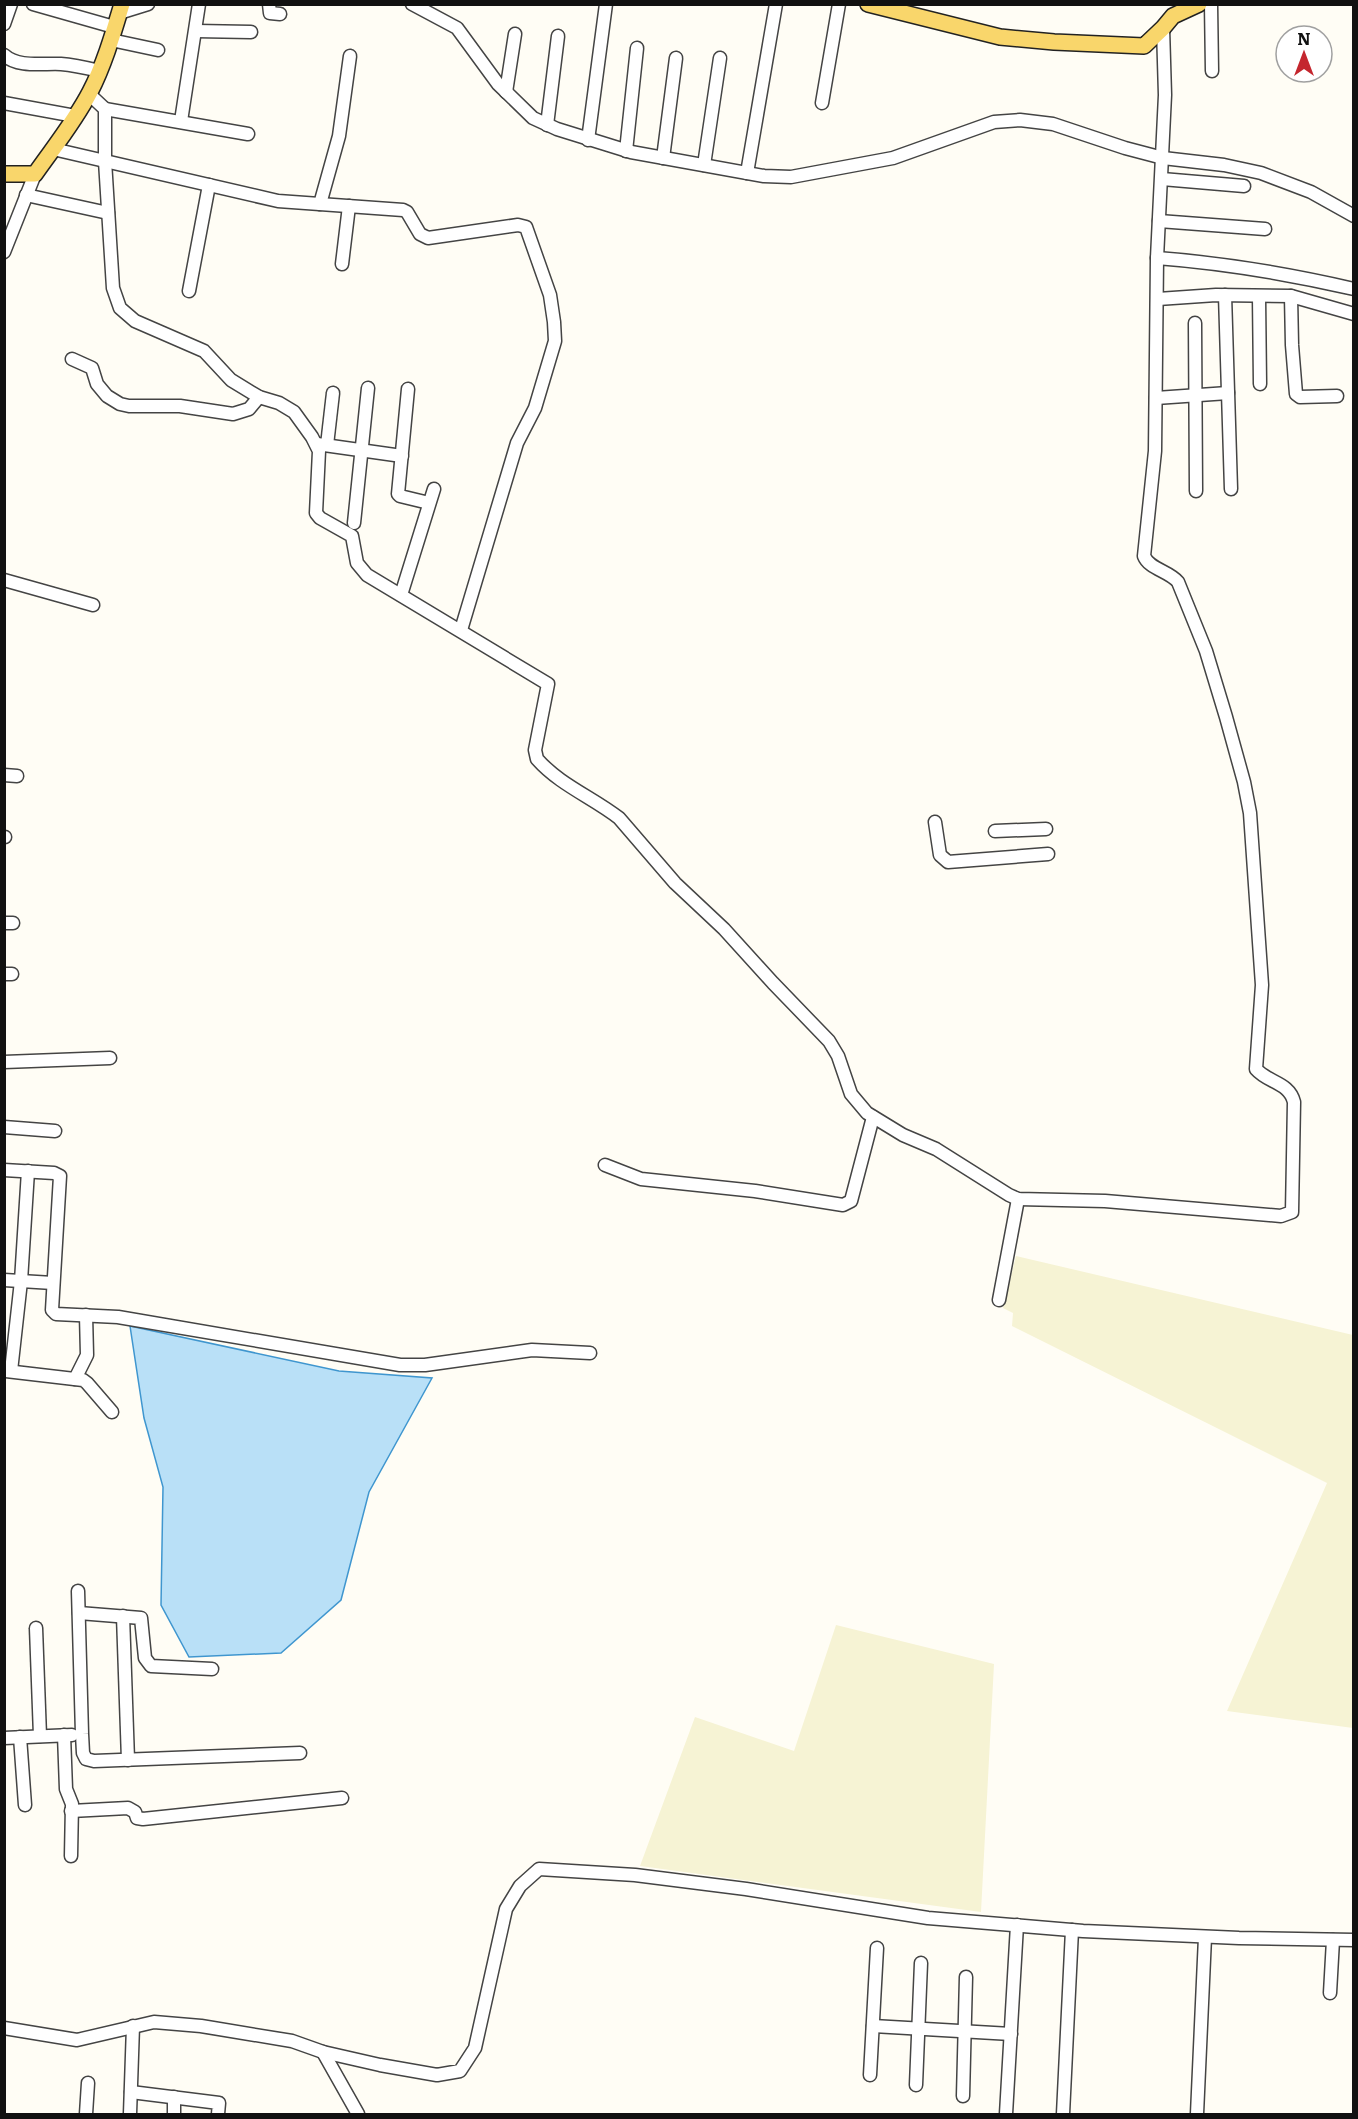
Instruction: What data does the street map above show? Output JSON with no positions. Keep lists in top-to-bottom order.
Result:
{
  "north": "top"
}
